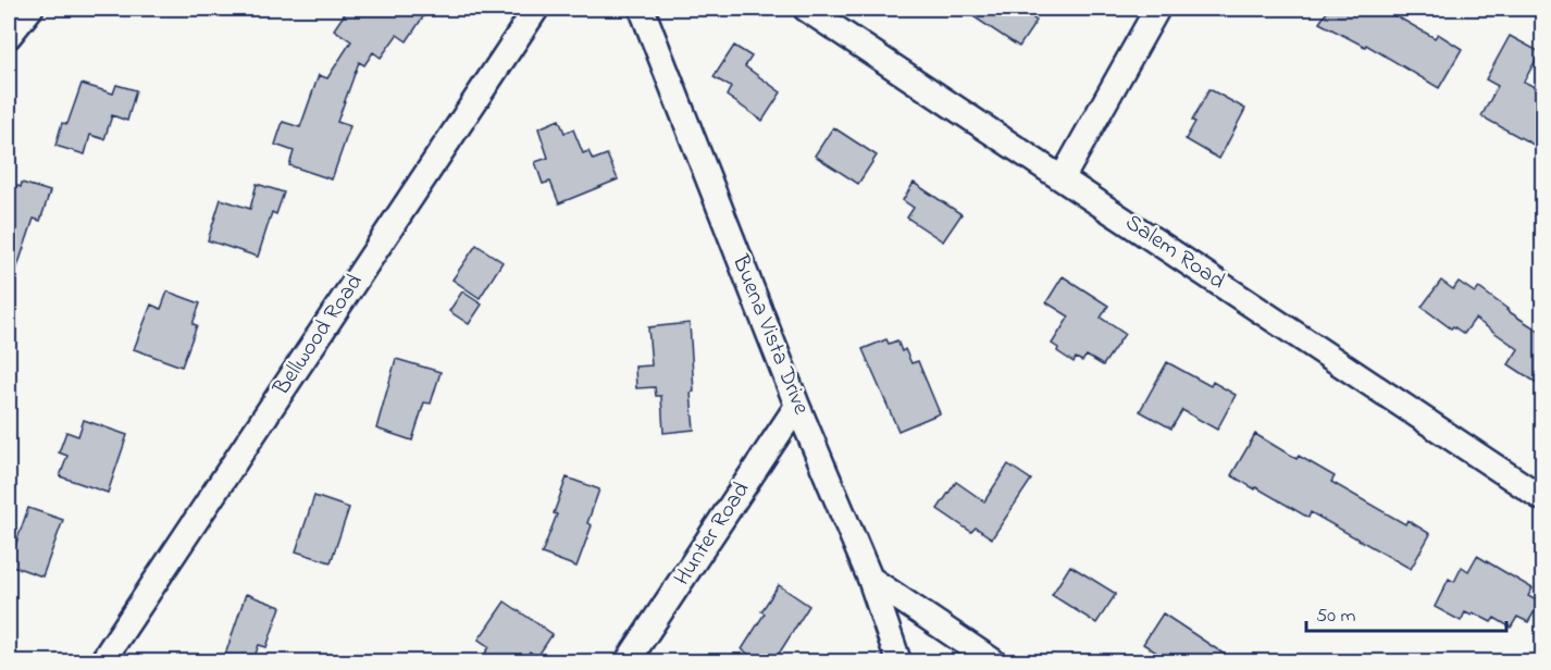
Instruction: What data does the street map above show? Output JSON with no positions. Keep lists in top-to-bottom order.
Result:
{
  "streets": {
    "street": [
      "Salem Road",
      "Bellwood Road",
      "Buena Vista Drive",
      "Hunter Road"
    ]
  },
  "crossings": [
    ["Buena Vista Drive", "Hunter Road"]
  ],
  "scale_bar": "50 m"
}
